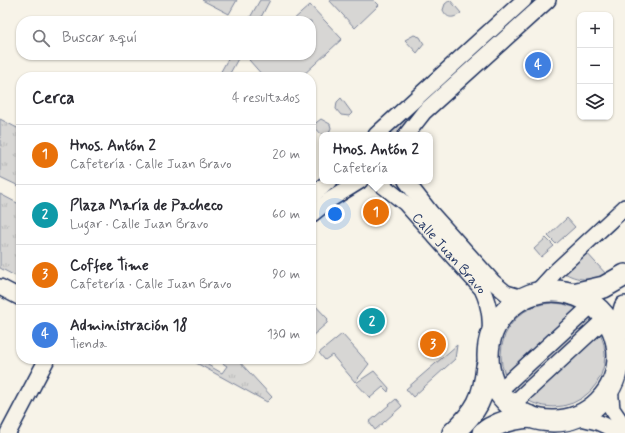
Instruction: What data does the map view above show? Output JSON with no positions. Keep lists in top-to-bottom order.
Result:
{
  "streets": {
    "street": ["Calle Juan Bravo"]
  },
  "page": {
    "map_buttons": ["+", "−"],
    "search": "Buscar aquí",
    "pins": [
      "4",
      "1",
      "2",
      "3"
    ],
    "heading": ["Cerca", "4 resultados"],
    "list": [
      {
        "mark": "1",
        "name": "Hnos. Antón 2",
        "note": "Cafetería · Calle Juan Bravo",
        "value": "20 m"
      },
      {
        "mark": "2",
        "name": "Plaza María de Pacheco",
        "note": "Lugar · Calle Juan Bravo",
        "value": "60 m"
      },
      {
        "mark": "3",
        "name": "Coffee Time",
        "note": "Cafetería · Calle Juan Bravo",
        "value": "90 m"
      },
      {
        "mark": "4",
        "name": "Administración 18",
        "note": "Tienda",
        "value": "130 m"
      }
    ],
    "popup": ["Hnos. Antón 2", "Cafetería"]
  }
}
